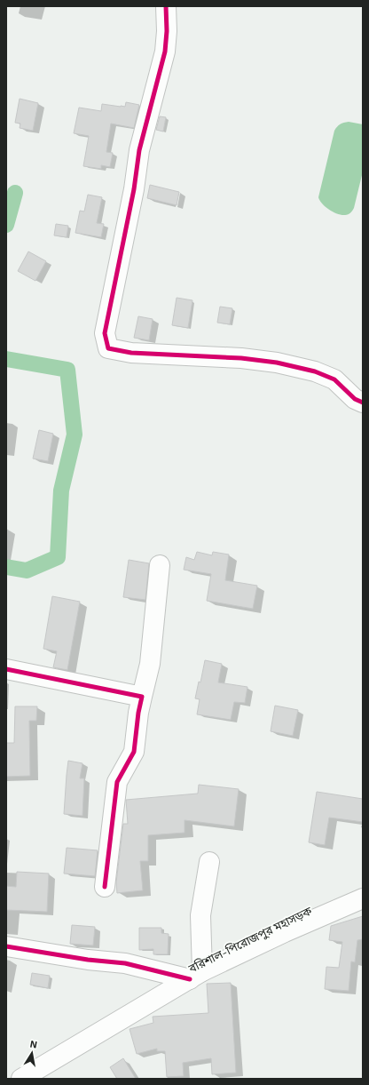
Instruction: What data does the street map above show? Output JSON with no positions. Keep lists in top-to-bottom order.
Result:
{
  "streets": {
    "main road": ["বরিশাল-পিরোজপুর মহাসড়ক"]
  },
  "north": "top"
}
